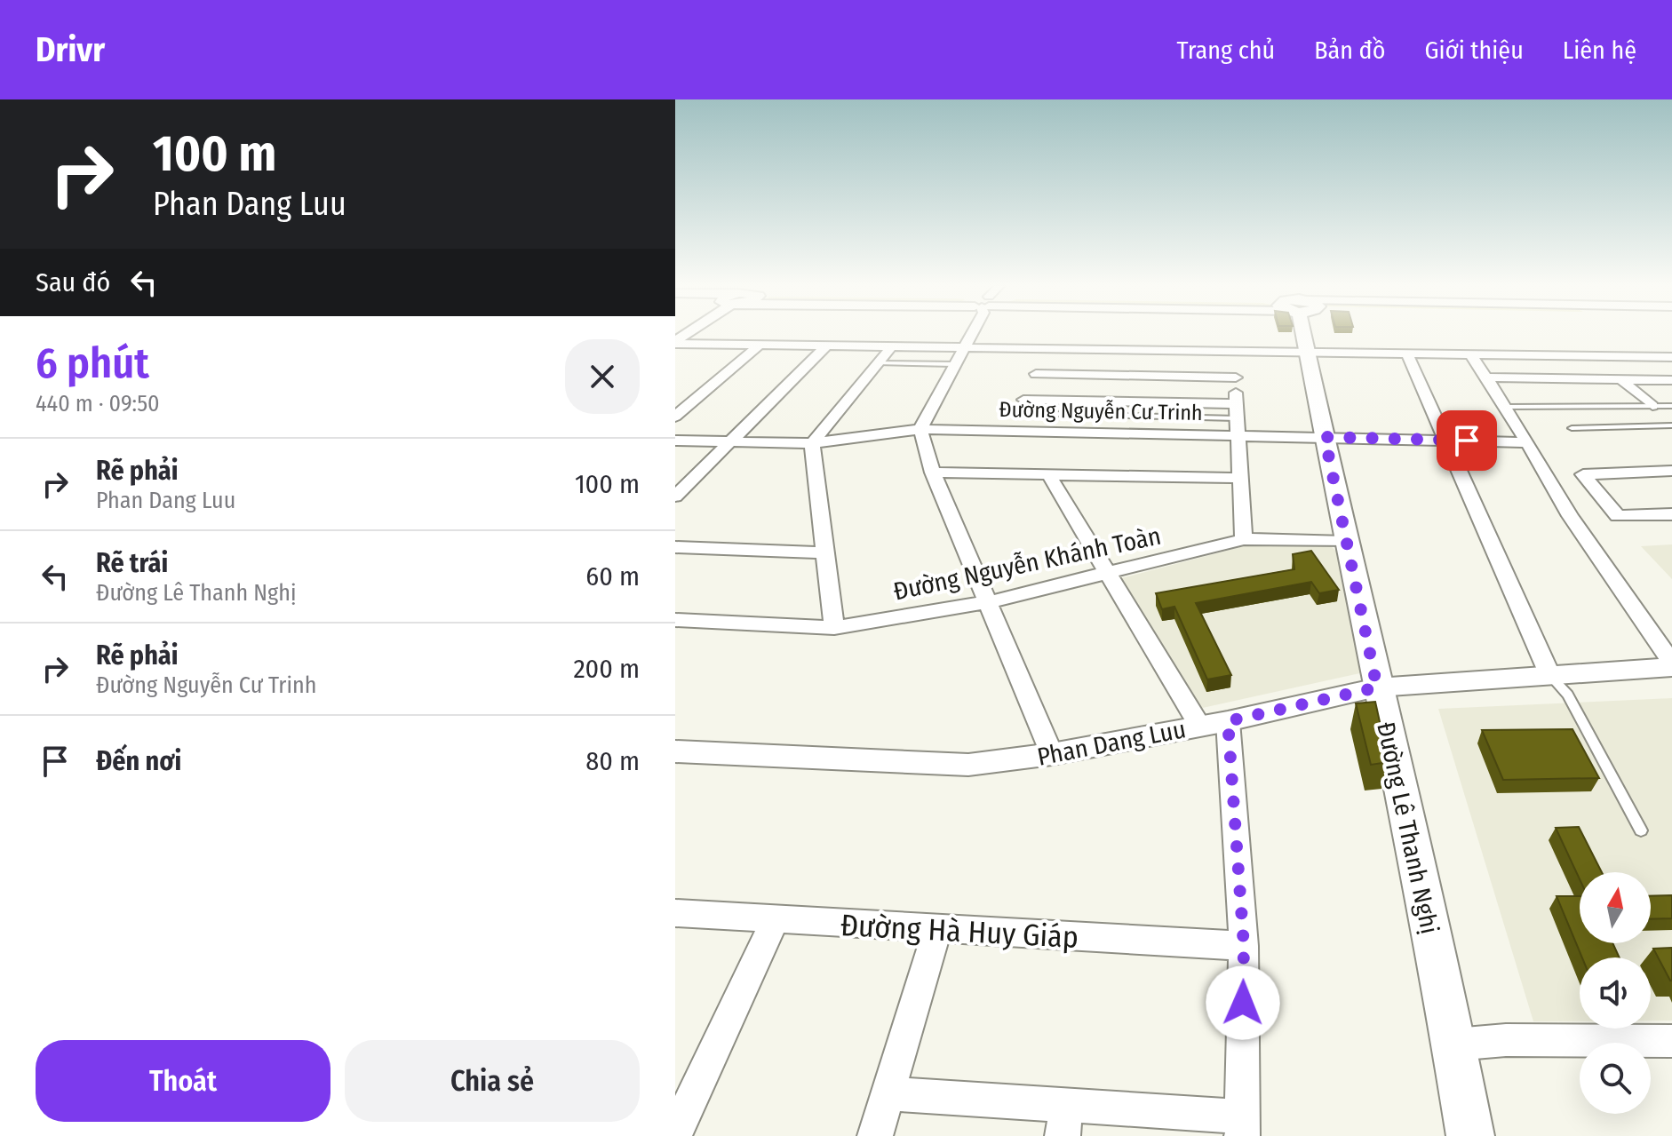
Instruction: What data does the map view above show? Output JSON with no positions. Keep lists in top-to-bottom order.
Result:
{
  "streets": {
    "main road": ["Đường Lê Thanh Nghị"],
    "street": [
      "Đường Nguyễn Cư Trinh",
      "Đường Nguyễn Khánh Toàn",
      "Phan Dang Luu",
      "Đường Hà Huy Giáp"
    ]
  },
  "crossings": [
    ["Đường Nguyễn Cư Trinh", "Đường Lê Thanh Nghị"],
    ["Đường Nguyễn Khánh Toàn", "Đường Lê Thanh Nghị"],
    ["Phan Dang Luu", "Đường Lê Thanh Nghị"]
  ],
  "north": "top",
  "page": {
    "header": "Drivr",
    "nav": [
      "Trang chủ",
      "Bản đồ",
      "Giới thiệu",
      "Liên hệ"
    ],
    "turn": ["100 m", "Phan Dang Luu"],
    "then": "Sau đó",
    "heading": ["6 phút", "440 m · 09:50"],
    "list": [
      {
        "name": "Rẽ phải",
        "note": "Phan Dang Luu",
        "value": "100 m"
      },
      {
        "name": "Rẽ trái",
        "note": "Đường Lê Thanh Nghị",
        "value": "60 m"
      },
      {
        "name": "Rẽ phải",
        "note": "Đường Nguyễn Cư Trinh",
        "value": "200 m"
      },
      {
        "name": "Đến nơi",
        "value": "80 m"
      }
    ],
    "buttons": ["Thoát", "Chia sẻ"]
  }
}
